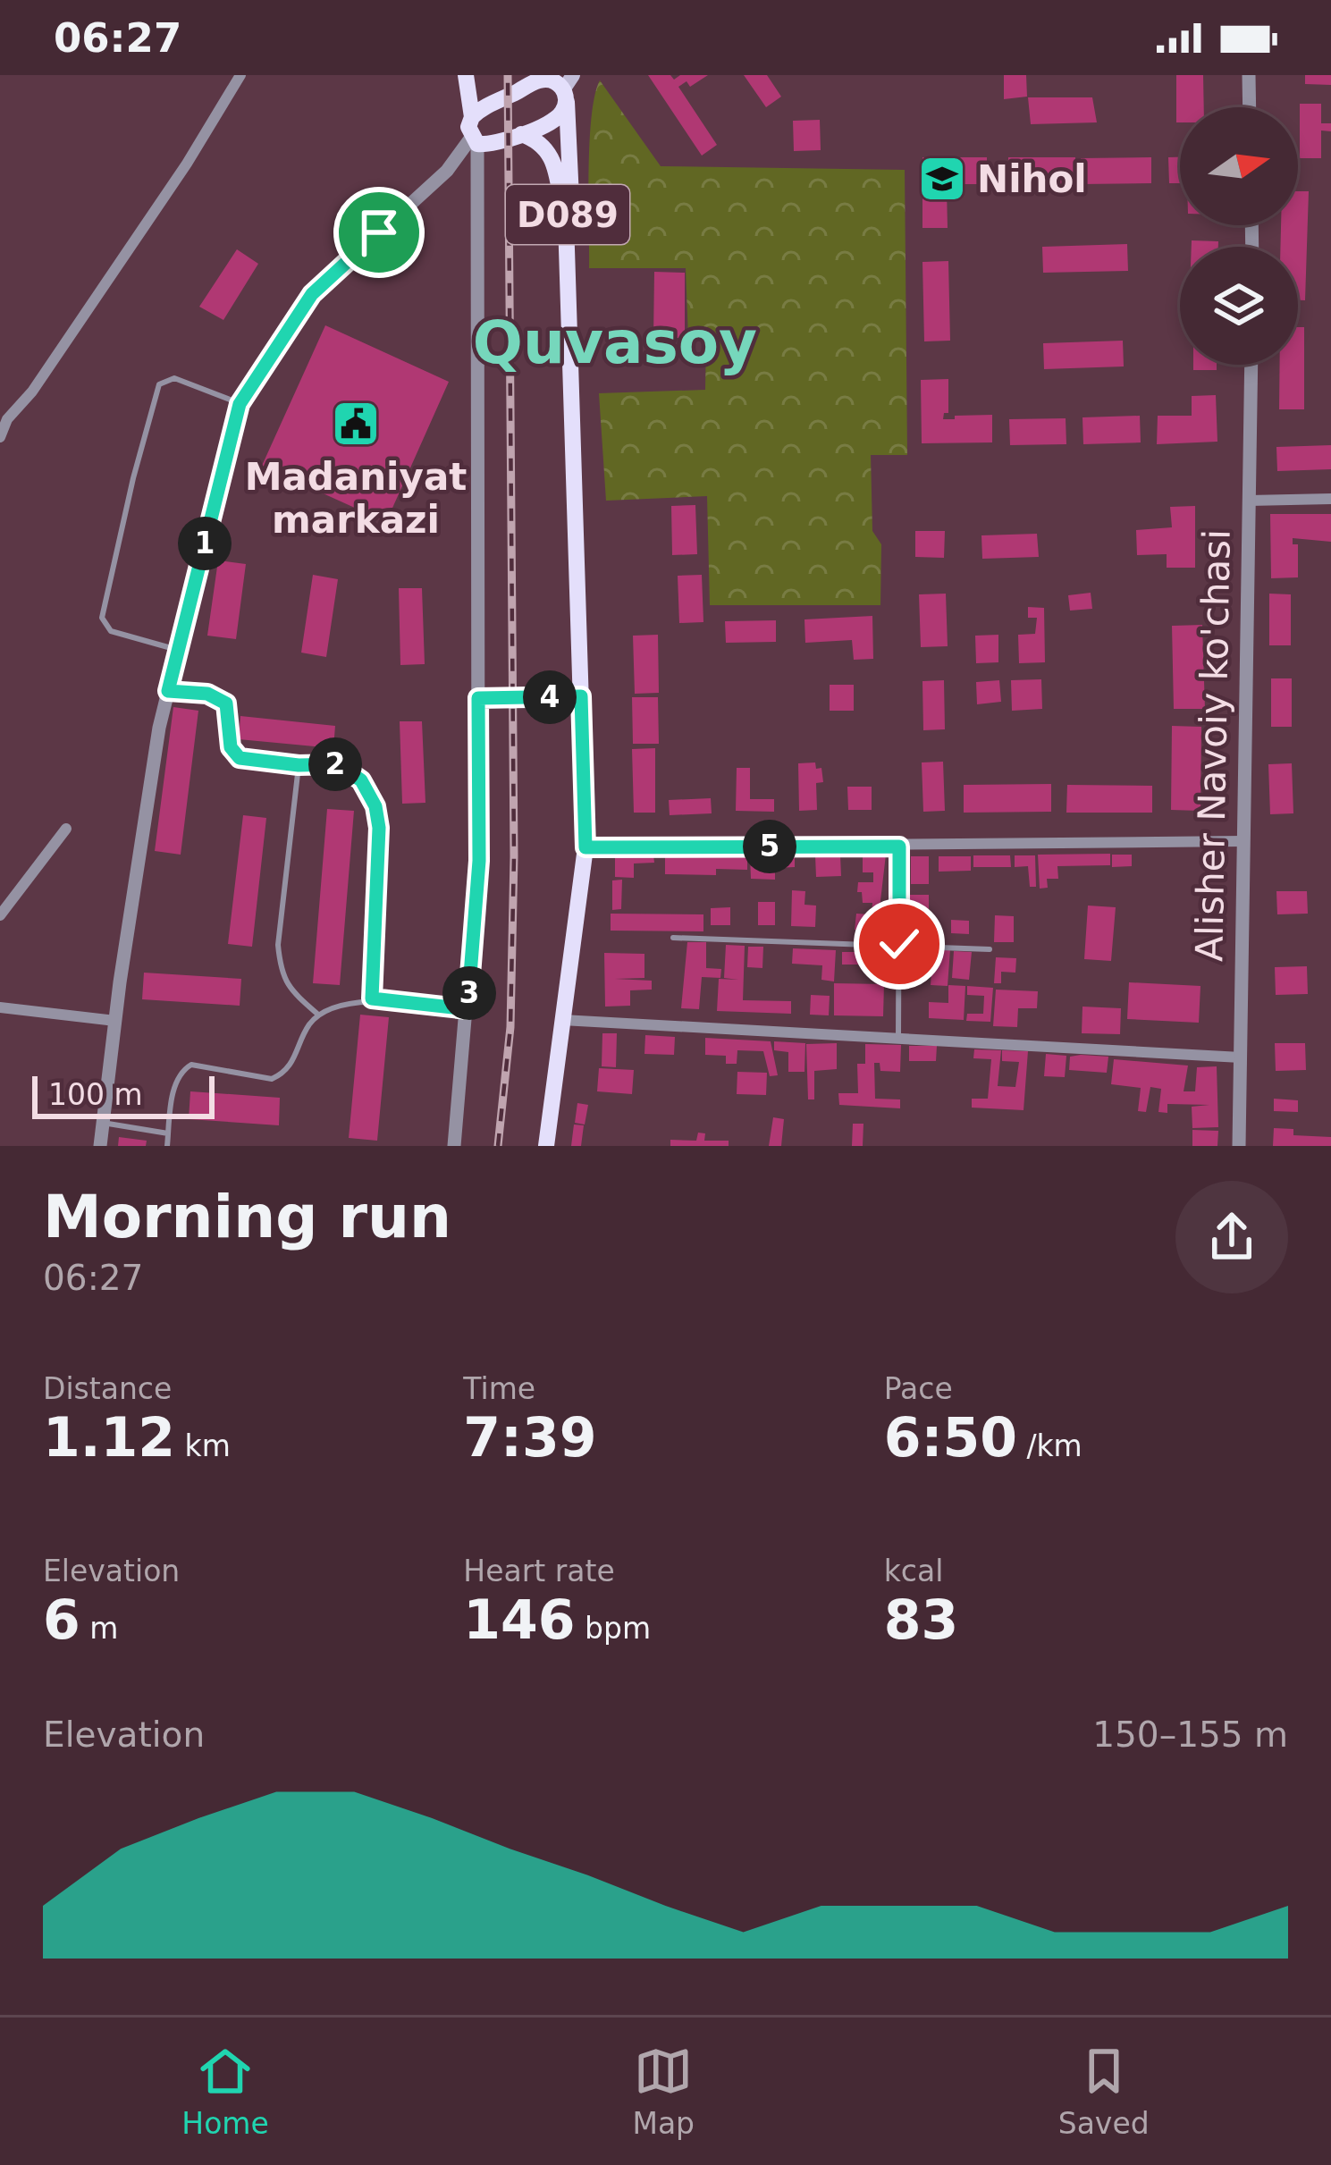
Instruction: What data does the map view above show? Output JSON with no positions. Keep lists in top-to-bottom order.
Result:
{
  "streets": {
    "main road": ["D089"],
    "street": ["Alisher Navoiy ko'chasi"]
  },
  "districts": ["Quvasoy"],
  "places": {
    "school or university": ["Nihol"],
    "public building": ["Madaniyat markazi"]
  },
  "scale_bar": "100 m",
  "north": "right",
  "page": {
    "status": "06:27",
    "pins": [
      "1",
      "4",
      "2",
      "5",
      "3"
    ],
    "scale": "100 m",
    "heading": ["Morning run", "06:27"],
    "stats": [
      ["Distance", "1.12 km"],
      ["Time", "7:39"],
      ["Pace", "6:50 /km"],
      ["Elevation", "6 m"],
      ["Heart rate", "146 bpm"],
      ["kcal", "83"]
    ],
    "chart": ["Elevation", "150–155 m"],
    "tabs": ["Home", "Map", "Saved"]
  }
}
